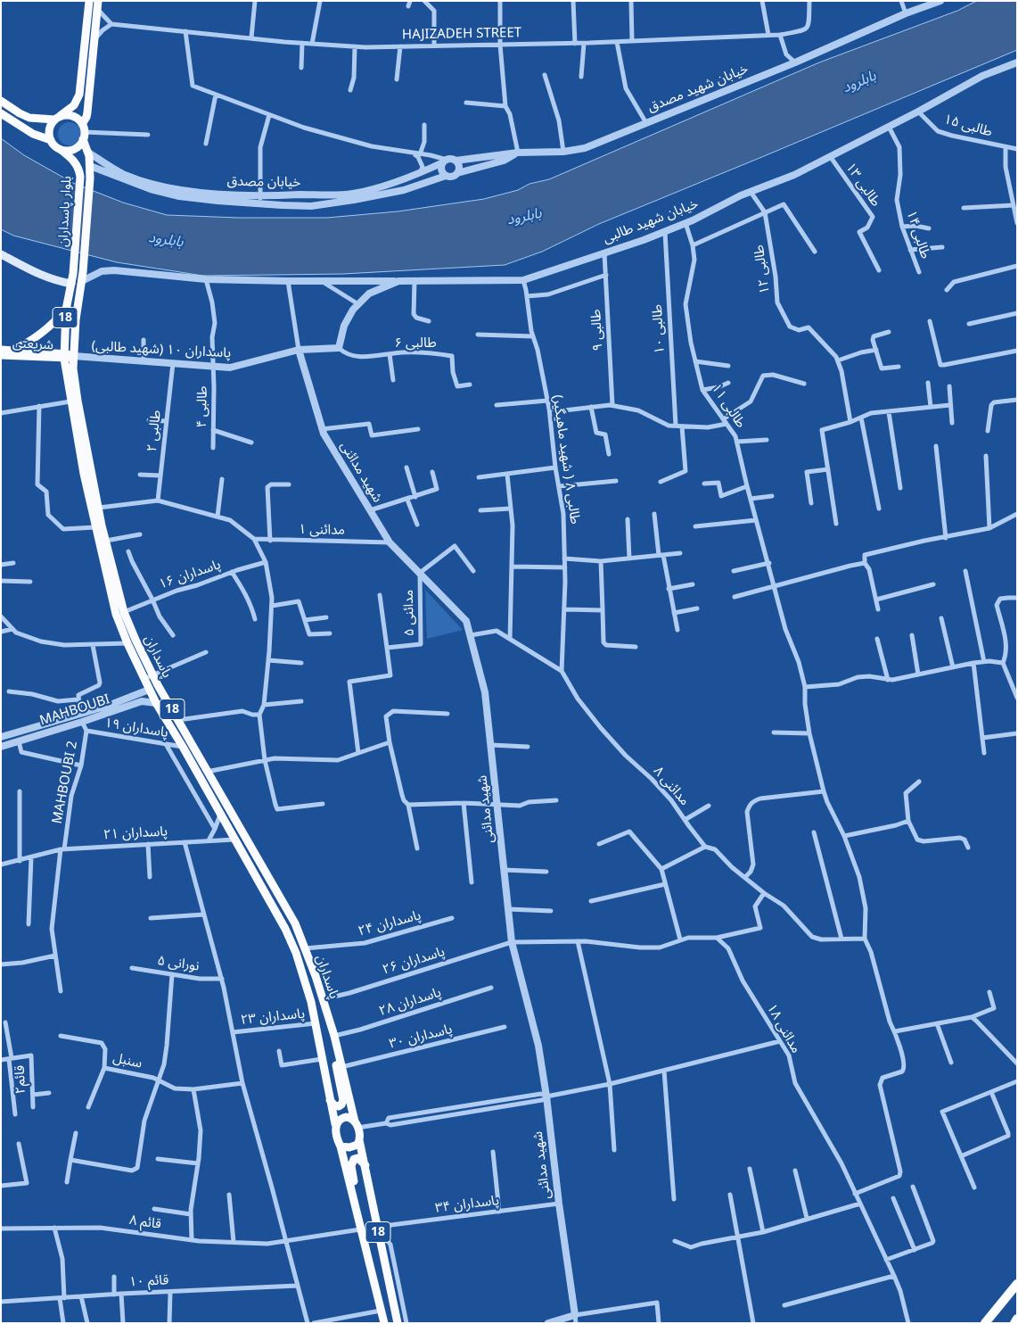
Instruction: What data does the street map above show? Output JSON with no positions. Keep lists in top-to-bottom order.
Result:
{
  "streets": {
    "main road": [
      "بلوار پاسداران",
      "18",
      "شریعتی",
      "پاسداران"
    ],
    "street": [
      "HAJIZADEH STREET",
      "خیابان شهید مصدق",
      "طالبی ۱۵",
      "خیابان مصدق",
      "طالبی ۱۳",
      "خیابان شهید طالبی",
      "طالبی ۱۴",
      "طالبی ۱۲",
      "طالبی ۱۰",
      "طالبی ۹",
      "طالبی ۶",
      "پاسداران ۱۰ (شهید طالبی)",
      "طالبی ۱۱",
      "طالبی ۴",
      "طالبی ۲",
      "طالبی ۸ ( شهید ماهیگیر)",
      "شهید مدائنی",
      "مدائنی ۱",
      "پاسداران ۱۶",
      "مدائنی ۵",
      "MAHBOUBI",
      "پاسداران ۱۹",
      "MAHBOUBI 2",
      "مدائنی ۸",
      "پاسداران ۲۱",
      "پاسداران ۲۴",
      "پاسداران ۲۶",
      "نورانی ۵",
      "پاسداران ۲۸",
      "پاسداران ۲۳",
      "مدائنی ۱۸",
      "پاسداران ۳۰",
      "سنبل",
      "قائم۲",
      "پاسداران ۳۴",
      "قائم ۸",
      "قائم ۱۰"
    ]
  },
  "crossings": [
    ["خیابان شهید مصدق", "خیابان مصدق"],
    ["طالبی ۱۵", "خیابان شهید طالبی"],
    ["خیابان مصدق", "بلوار پاسداران"],
    ["طالبی ۱۳", "خیابان شهید طالبی"],
    ["بلوار پاسداران", "پاسداران"],
    ["خیابان شهید طالبی", "طالبی ۱۴"],
    ["خیابان شهید طالبی", "طالبی ۱۲"],
    ["خیابان شهید طالبی", "طالبی ۱۰"],
    ["خیابان شهید طالبی", "طالبی ۹"],
    ["خیابان شهید طالبی", "طالبی ۶"],
    ["خیابان شهید طالبی", "طالبی ۱۱"],
    ["خیابان شهید طالبی", "طالبی ۸ ( شهید ماهیگیر)"],
    ["18", "پاسداران"],
    ["18", "پاسداران ۲۱"],
    ["18", "پاسداران ۲۳"],
    ["18", "پاسداران ۳۴"],
    ["18", "قائم ۸"],
    ["شریعتی", "پاسداران"],
    ["پاسداران ۱۰ (شهید طالبی)", "طالبی ۴"],
    ["پاسداران ۱۰ (شهید طالبی)", "طالبی ۲"],
    ["پاسداران ۱۰ (شهید طالبی)", "شهید مدائنی"],
    ["پاسداران ۱۰ (شهید طالبی)", "پاسداران"],
    ["طالبی ۱۱", "مدائنی ۸"],
    ["طالبی ۸ ( شهید ماهیگیر)", "مدائنی ۸"],
    ["شهید مدائنی", "مدائنی ۱"],
    ["شهید مدائنی", "مدائنی ۵"],
    ["شهید مدائنی", "مدائنی ۸"],
    ["شهید مدائنی", "پاسداران ۲۶"],
    ["شهید مدائنی", "پاسداران ۳۴"],
    ["پاسداران ۱۶", "پاسداران"],
    ["پاسداران", "MAHBOUBI"],
    ["پاسداران", "پاسداران ۱۹"],
    ["پاسداران", "پاسداران ۲۱"],
    ["پاسداران", "پاسداران ۲۴"],
    ["پاسداران", "پاسداران ۲۶"],
    ["پاسداران", "پاسداران ۲۸"],
    ["پاسداران", "پاسداران ۳۰"],
    ["MAHBOUBI", "MAHBOUBI 2"],
    ["پاسداران ۱۹", "MAHBOUBI 2"],
    ["MAHBOUBI 2", "پاسداران ۲۱"]
  ],
  "water": ["بابلرود"]
}
